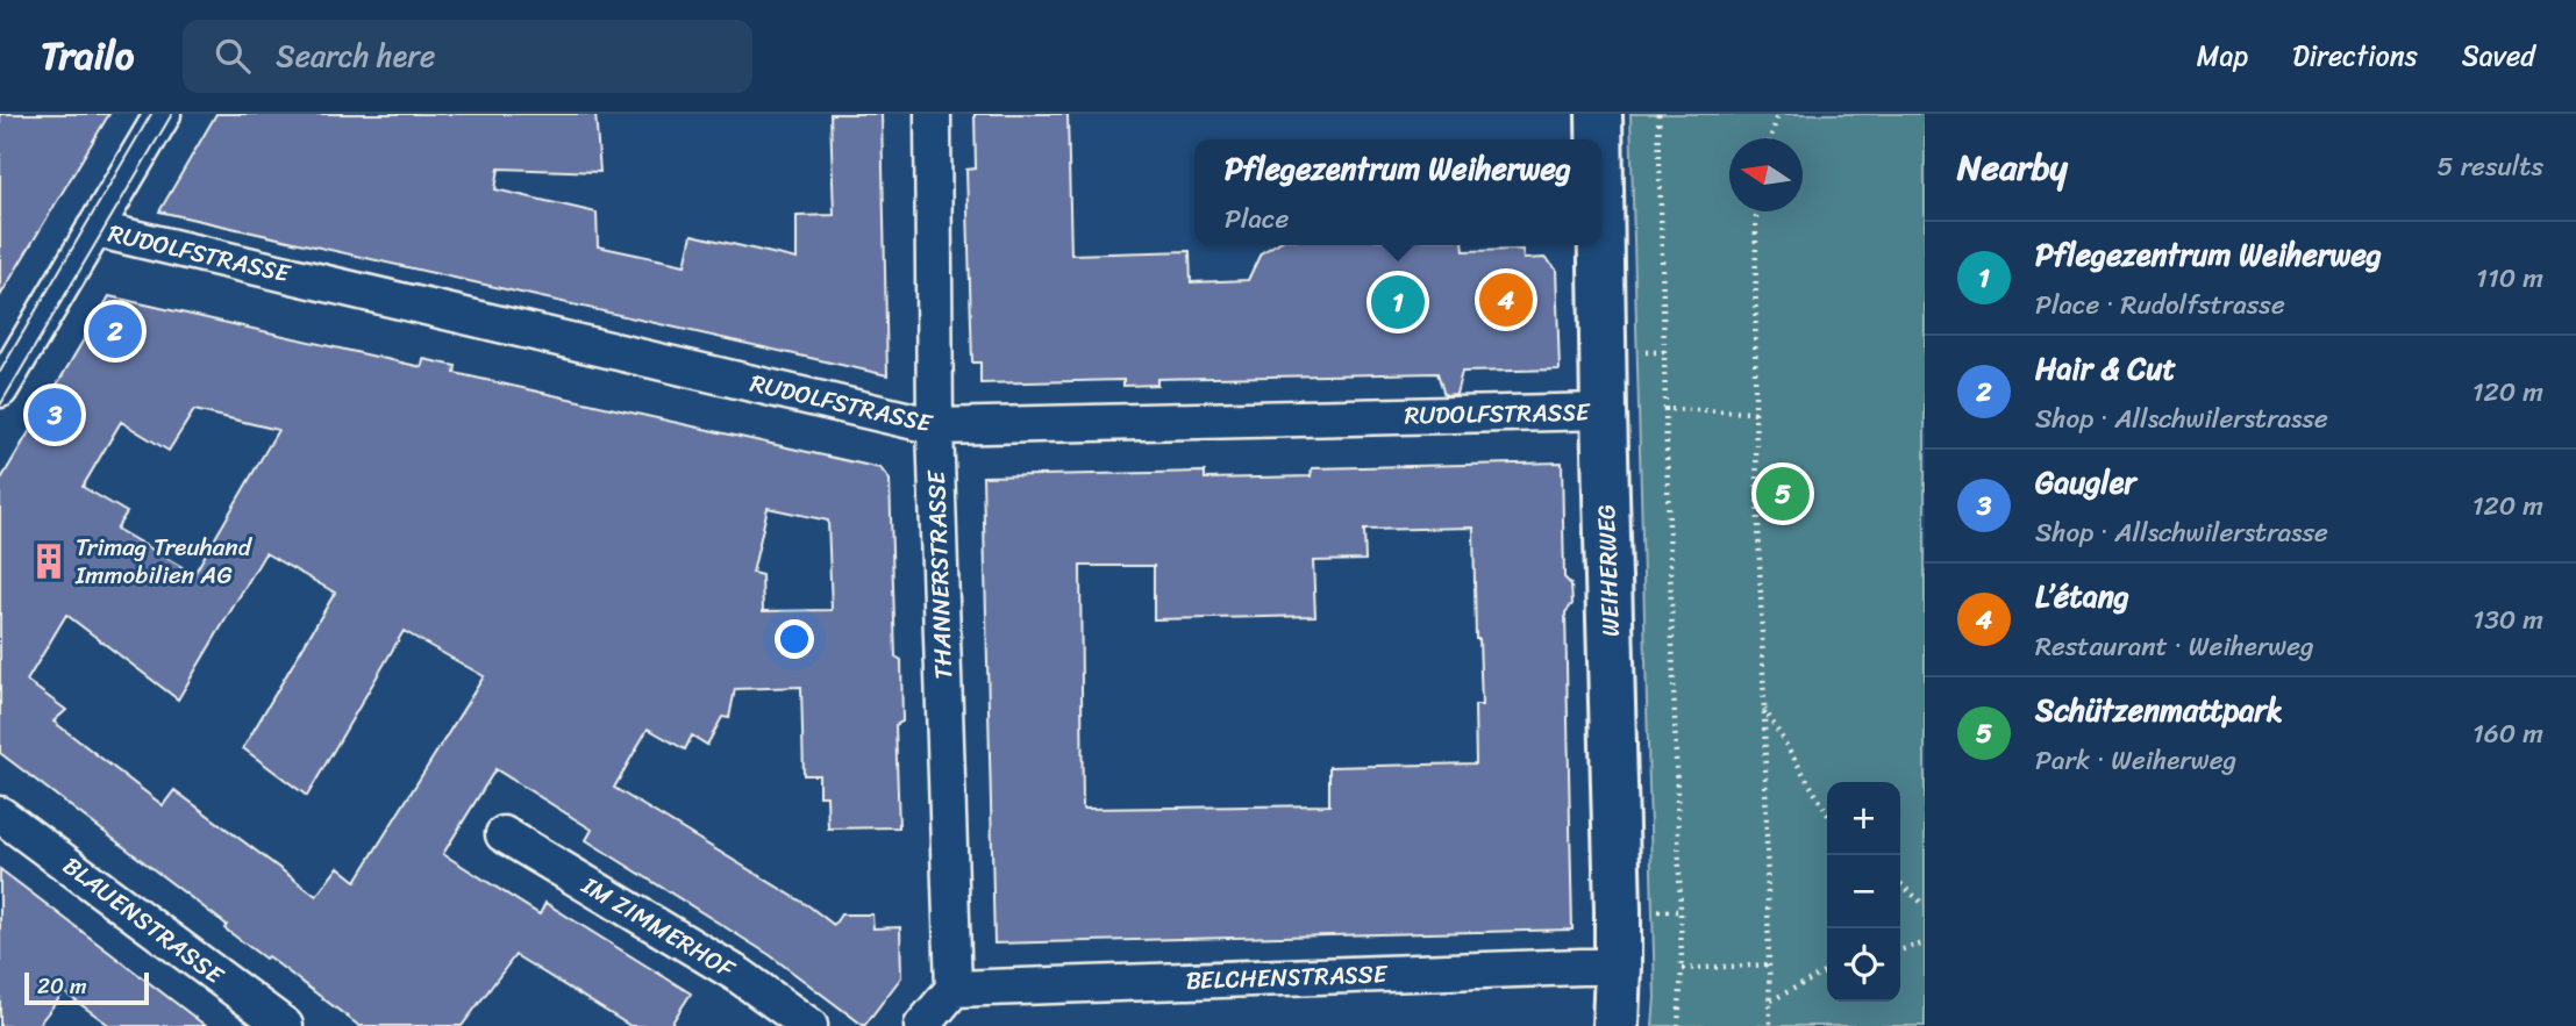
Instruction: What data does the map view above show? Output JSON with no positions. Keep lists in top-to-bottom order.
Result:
{
  "streets": {
    "street": [
      "RUDOLFSTRASSE",
      "WEIHERWEG",
      "THANNERSTRASSE",
      "BLAUENSTRASSE",
      "IM ZIMMERHOF",
      "BELCHENSTRASSE"
    ]
  },
  "crossings": [
    ["RUDOLFSTRASSE", "WEIHERWEG"],
    ["RUDOLFSTRASSE", "THANNERSTRASSE"],
    ["WEIHERWEG", "BELCHENSTRASSE"],
    ["THANNERSTRASSE", "BELCHENSTRASSE"]
  ],
  "places": {
    "building": ["Trimag Treuhand Immobilien AG"]
  },
  "scale_bar": "20 m",
  "north": "left",
  "page": {
    "header": "Trailo",
    "search": "Search here",
    "nav": ["Map", "Directions", "Saved"],
    "heading": ["Nearby", "5 results"],
    "popup": ["Pflegezentrum Weiherweg", "Place"],
    "list": [
      {
        "mark": "1",
        "name": "Pflegezentrum Weiherweg",
        "note": "Place · Rudolfstrasse",
        "value": "110 m"
      },
      {
        "mark": "2",
        "name": "Hair & Cut",
        "note": "Shop · Allschwilerstrasse",
        "value": "120 m"
      },
      {
        "mark": "3",
        "name": "Gaugler",
        "note": "Shop · Allschwilerstrasse",
        "value": "120 m"
      },
      {
        "mark": "4",
        "name": "L’étang",
        "note": "Restaurant · Weiherweg",
        "value": "130 m"
      },
      {
        "mark": "5",
        "name": "Schützenmattpark",
        "note": "Park · Weiherweg",
        "value": "160 m"
      }
    ],
    "pins": [
      "4",
      "1",
      "2",
      "3",
      "5"
    ],
    "map_buttons": ["+", "−"],
    "scale": "20 m"
  }
}
